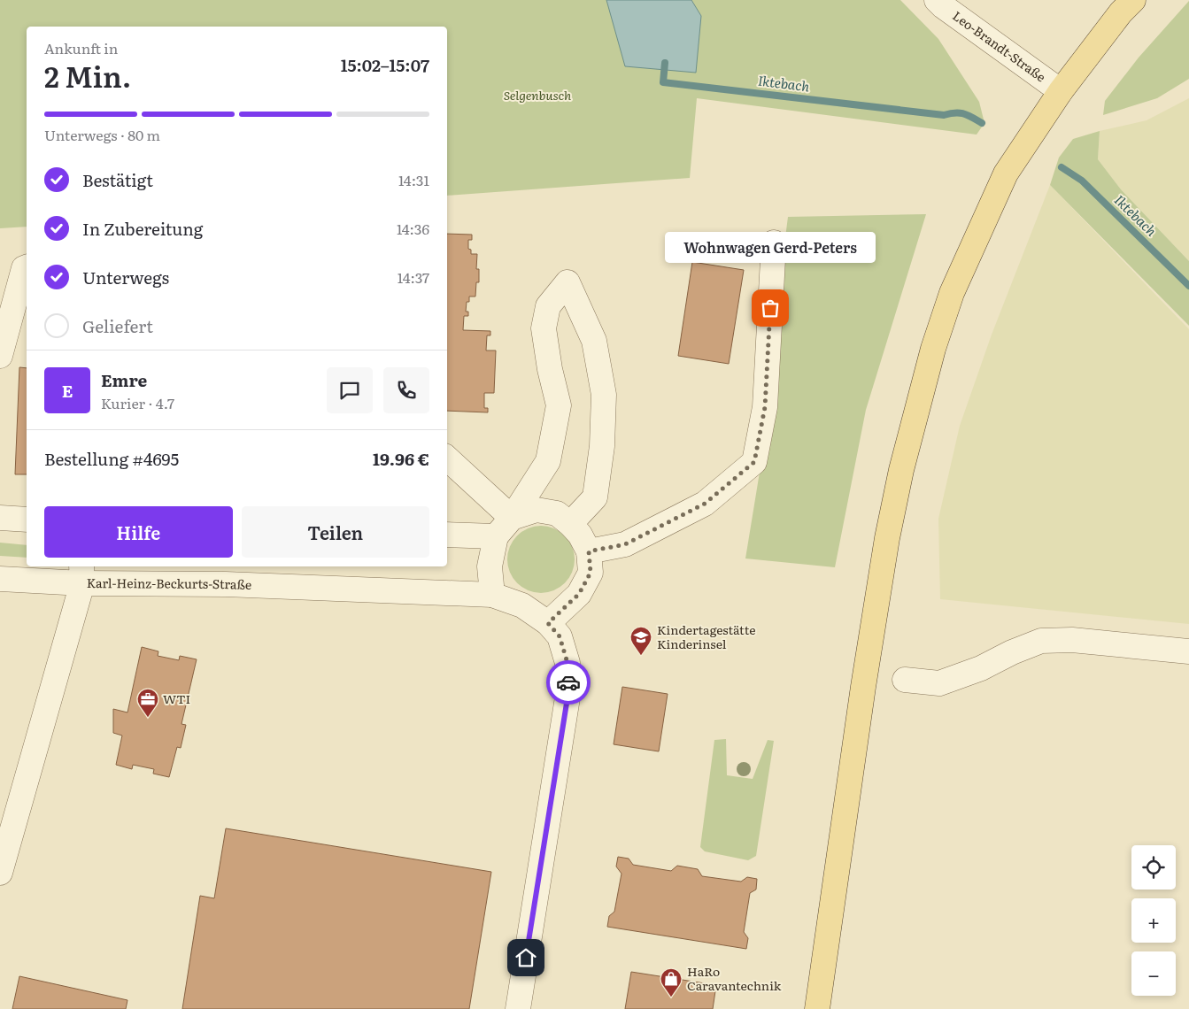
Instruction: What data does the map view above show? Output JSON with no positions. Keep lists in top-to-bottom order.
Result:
{
  "streets": {
    "street": ["Leo-Brandt-Straße", "Karl-Heinz-Beckurts-Straße"]
  },
  "water": ["Iktebach"],
  "parks": ["Selgenbusch"],
  "places": {
    "other": ["Wohnwagen Gerd-Peters"],
    "school or university": ["Kindertagestätte Kinderinsel"],
    "office": ["WTI"],
    "shop": ["HaRo Caravantechnik"]
  },
  "page": {
    "heading": ["2 Min.", "Ankunft in", "15:02–15:07"],
    "panel": [
      "Emre",
      "Kurier · 4.7",
      "Bestellung #4695",
      "19.96 €"
    ],
    "bar": "Unterwegs · 80 m",
    "list": [
      ["Bestätigt", "14:31"],
      ["In Zubereitung", "14:36"],
      ["Unterwegs", "14:37"],
      "Geliefert"
    ],
    "bubble": "Wohnwagen Gerd-Peters",
    "round": "E",
    "buttons": ["Hilfe", "Teilen"],
    "map_buttons": ["+", "−"]
  }
}
